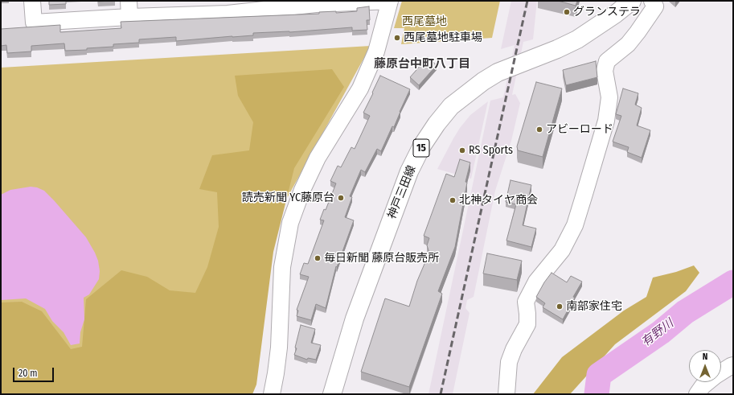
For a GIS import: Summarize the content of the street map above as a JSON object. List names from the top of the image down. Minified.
{"streets":{"main road":["15","神戸三田線"]},"districts":["藤原台中町八丁目"],"water":["有野川"],"parks":["西尾墓地"],"places":["グランステラ","西尾墓地駐車場","アビーロード","RS Sports","読売新聞 YC藤原台","北神タイヤ商会","毎日新聞 藤原台販売所","南部家住宅"],"scale_bar":"20 m","north":"top"}
